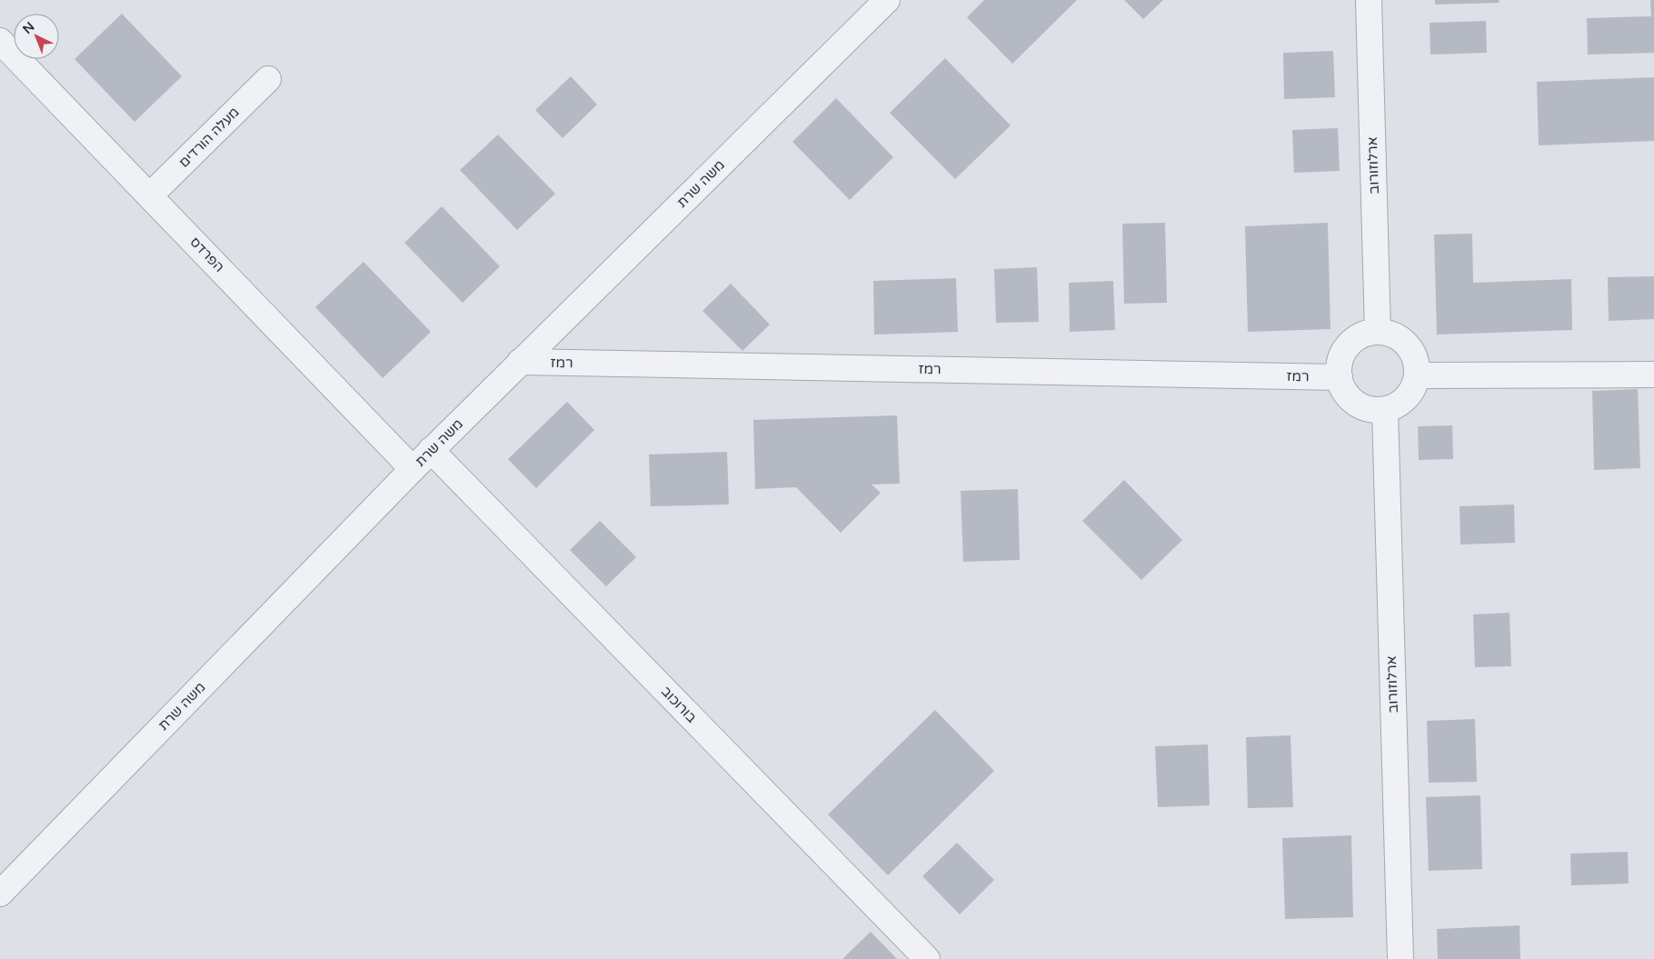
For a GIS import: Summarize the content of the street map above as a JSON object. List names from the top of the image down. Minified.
{"streets":{"street":["מעלה הורדים","ארלוזורוב","משה שרת","הפרדס","רמז","בורוכוב"]},"crossings":[["מעלה הורדים","הפרדס"],["ארלוזורוב","רמז"],["משה שרת","הפרדס"],["משה שרת","רמז"],["משה שרת","בורוכוב"]],"north":"top left"}
